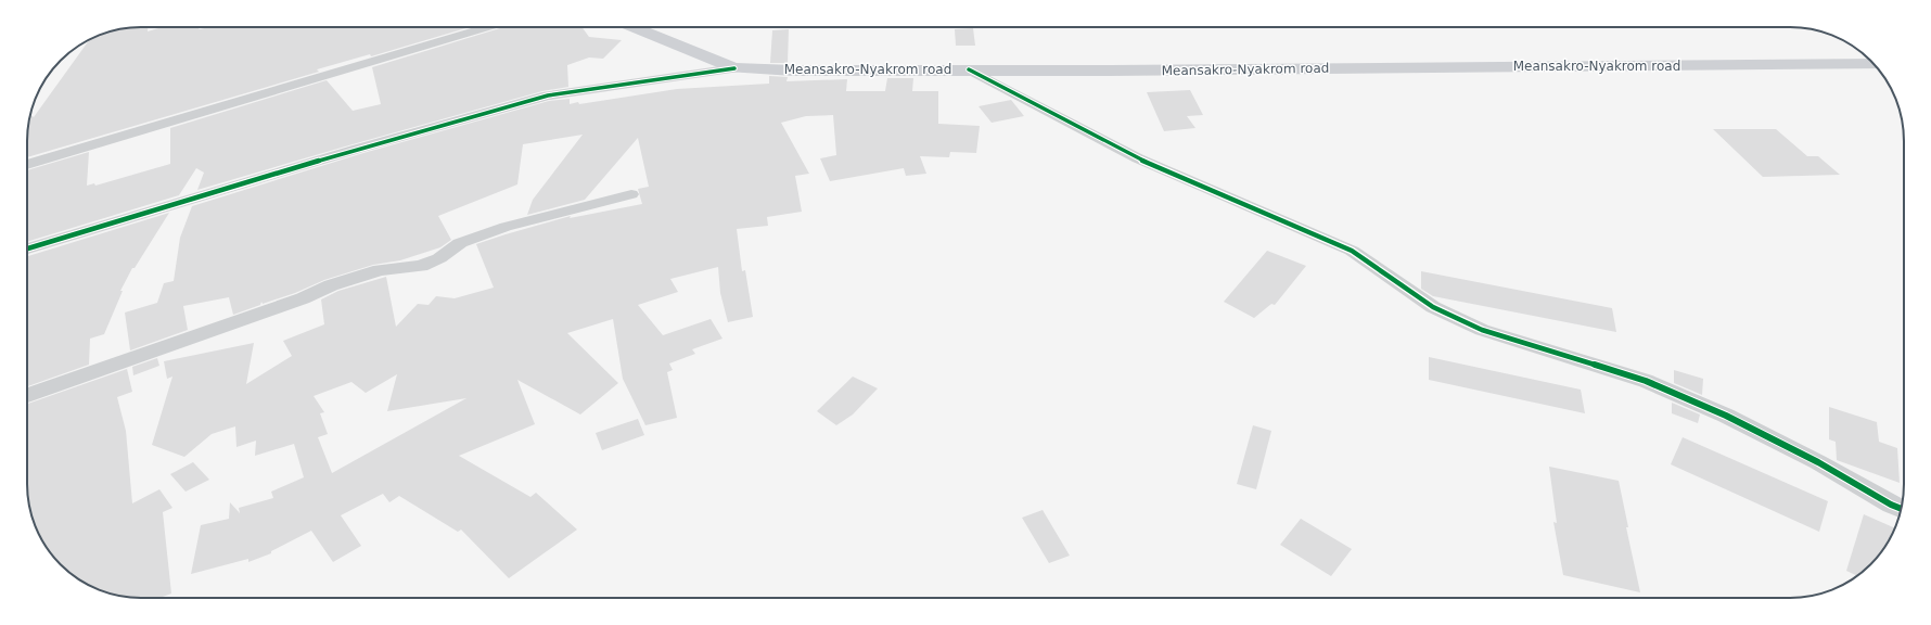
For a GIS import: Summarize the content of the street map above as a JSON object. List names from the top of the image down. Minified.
{"streets":{"main road":["Meansakro-Nyakrom road"]}}
